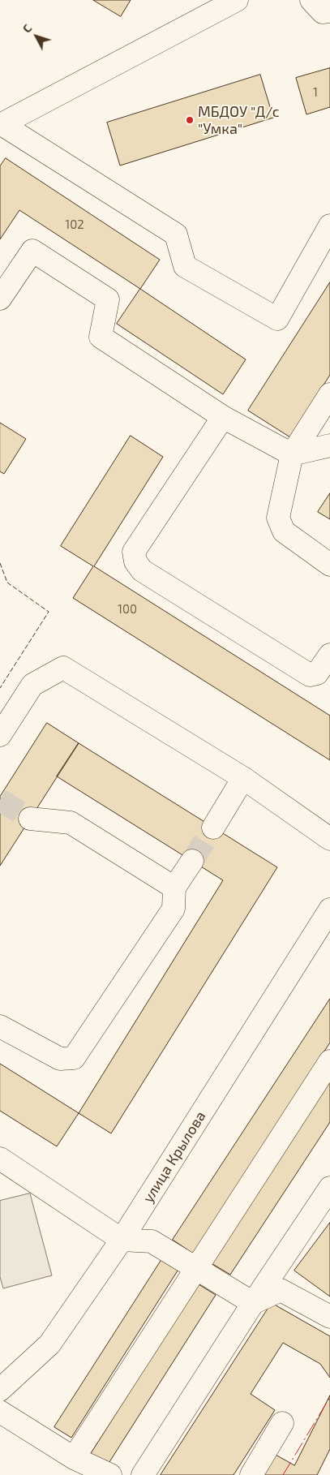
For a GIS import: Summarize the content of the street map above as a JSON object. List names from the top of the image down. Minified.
{"streets":{"street":["улица Крылова"]},"places":["МБДОУ \"Д/с \"Умка\""],"house_numbers":["1","102","100"],"north":"top left"}
